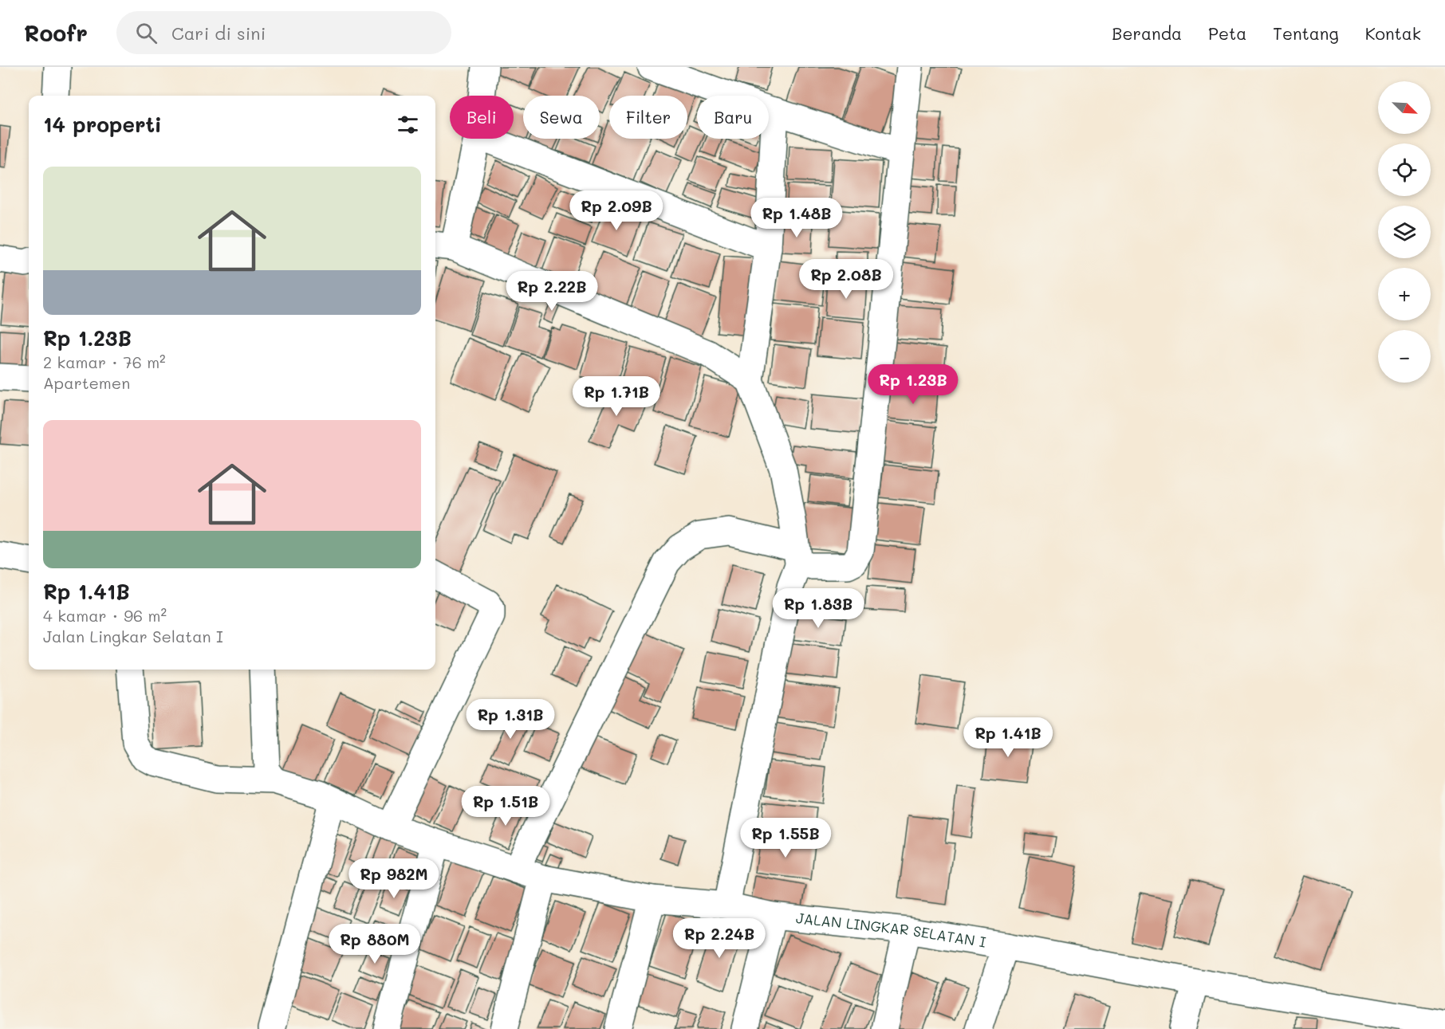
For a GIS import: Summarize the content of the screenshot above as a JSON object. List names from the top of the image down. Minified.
{"streets":{"street":["JALAN LINGKAR SELATAN I"]},"north":"bottom right","page":{"header":"Roofr","search":"Cari di sini","nav":["Beranda","Peta","Tentang","Kontak"],"map_buttons":["+","−"],"chip":["Beli","Sewa","Filter","Baru"],"heading":"14 properti","list":[{"name":"Rp 1.23B","note":"2 kamar · 76 m² · Apartemen"},{"name":"Rp 1.41B","note":"4 kamar · 96 m² · Jalan Lingkar Selatan I"}],"price":["Rp 2.09B","Rp 1.48B","Rp 2.08B","Rp 2.22B","Rp 1.23B","Rp 1.71B","Rp 1.83B","Rp 1.31B","Rp 1.41B","Rp 1.51B","Rp 1.55B","Rp 982M","Rp 2.24B","Rp 880M"]}}
